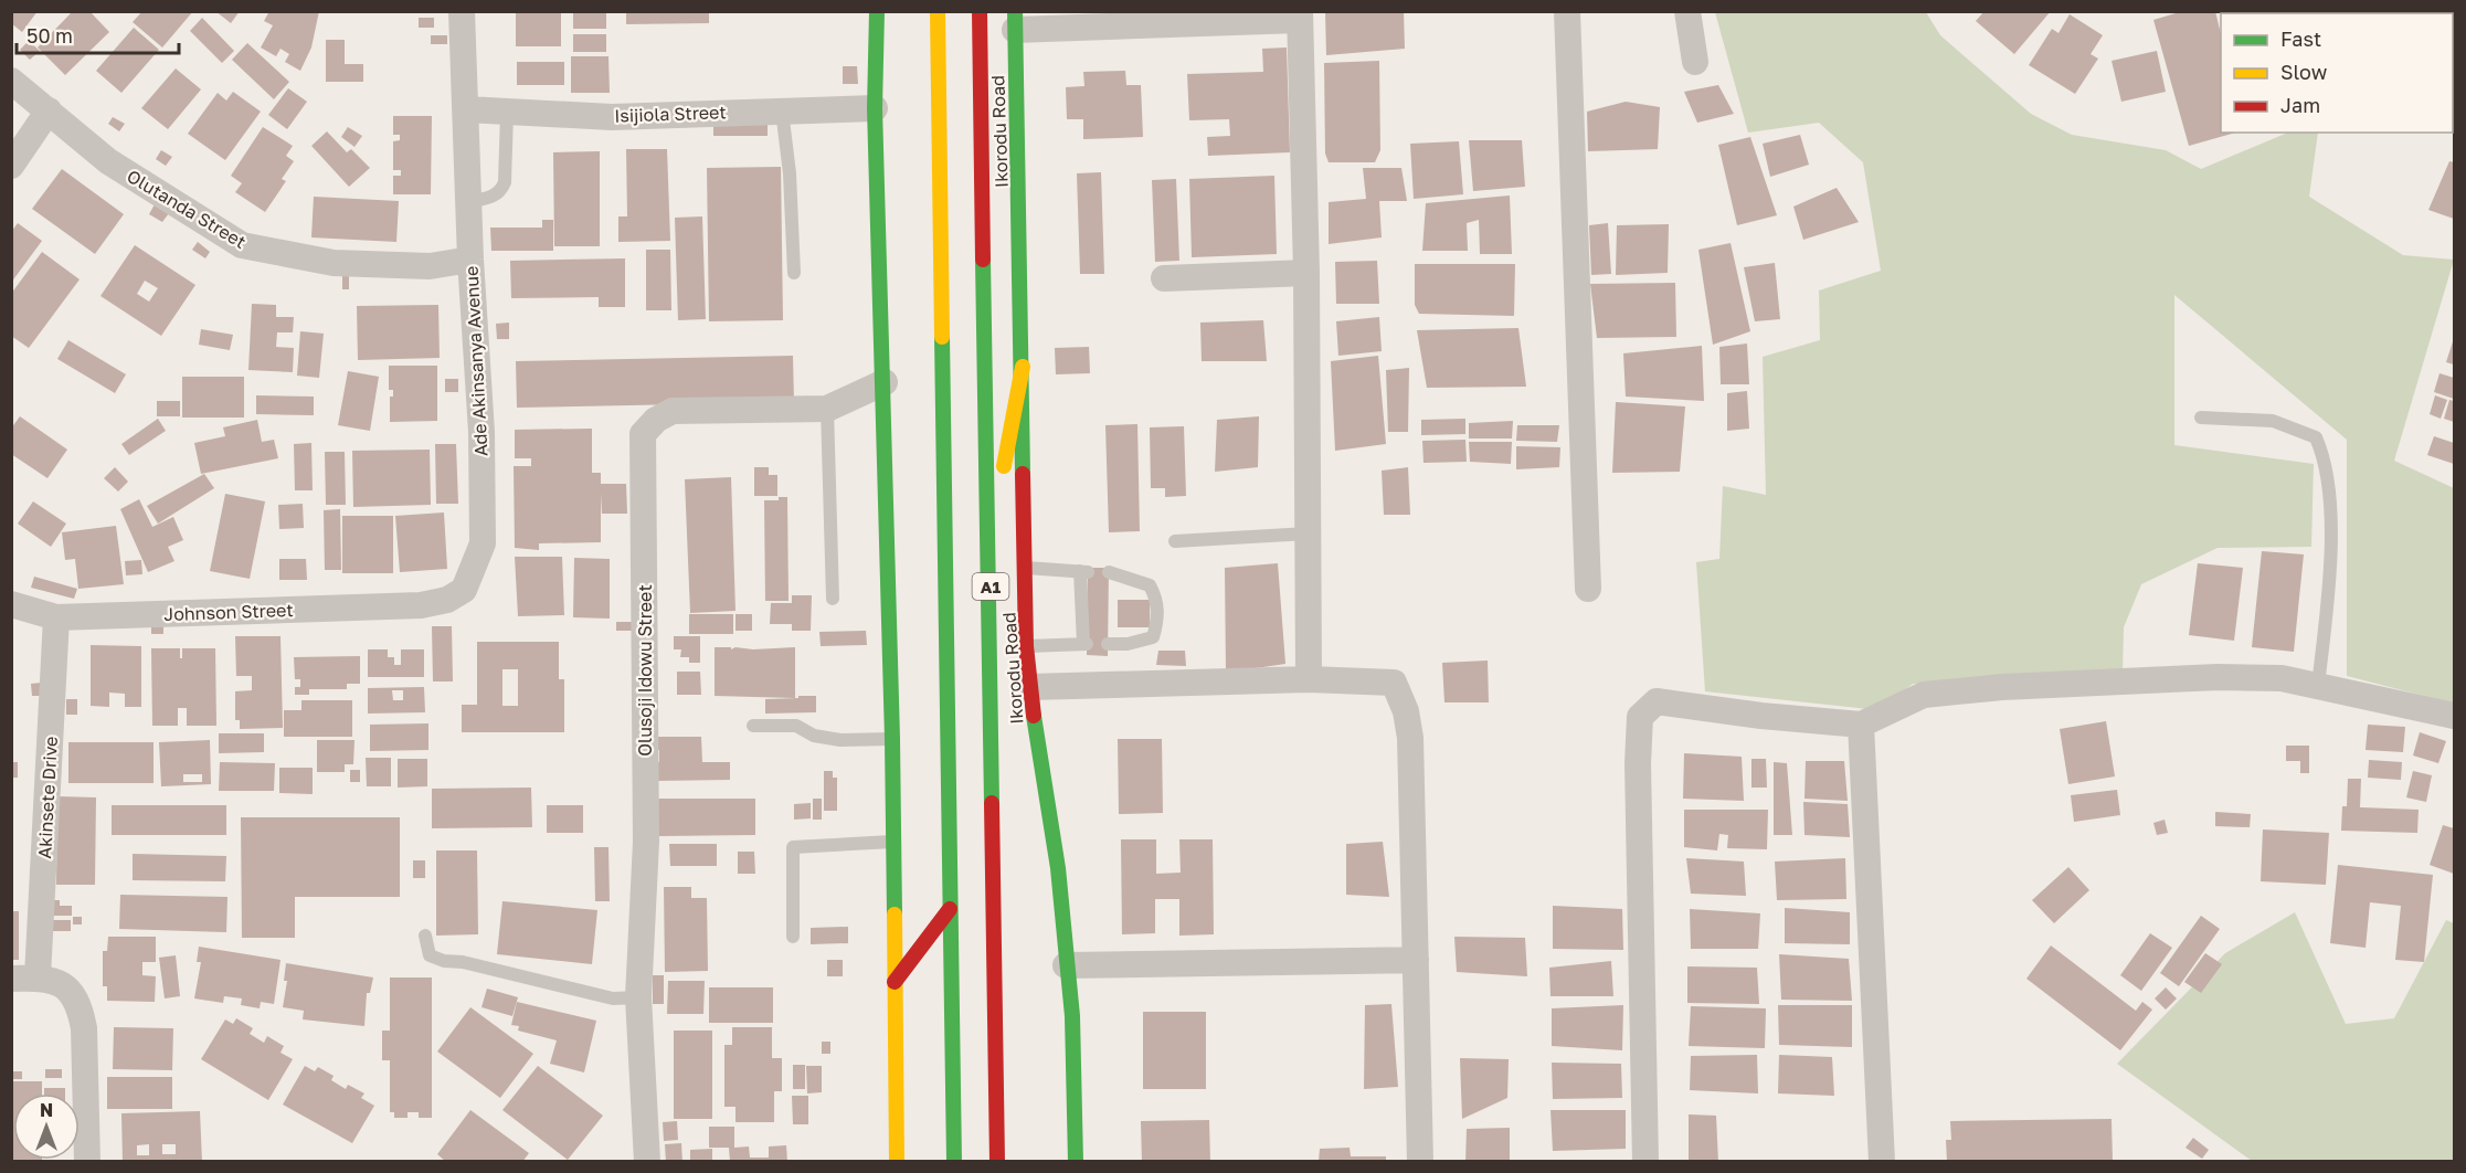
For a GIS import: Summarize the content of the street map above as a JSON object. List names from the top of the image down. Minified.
{"streets":{"main road":["Ikorodu Road","A1"],"street":["Isijiola Street","Olutanda Street","Ade Akinsanya Avenue","Johnson Street","Olusoji Idowu Street","Akinsete Drive"]},"crossings":[["Isijiola Street","Ade Akinsanya Avenue"],["Olutanda Street","Ade Akinsanya Avenue"],["Ade Akinsanya Avenue","Johnson Street"],["Johnson Street","Akinsete Drive"]],"legend":["Fast","Slow","Jam"],"scale_bar":"50 m","north":"top"}
